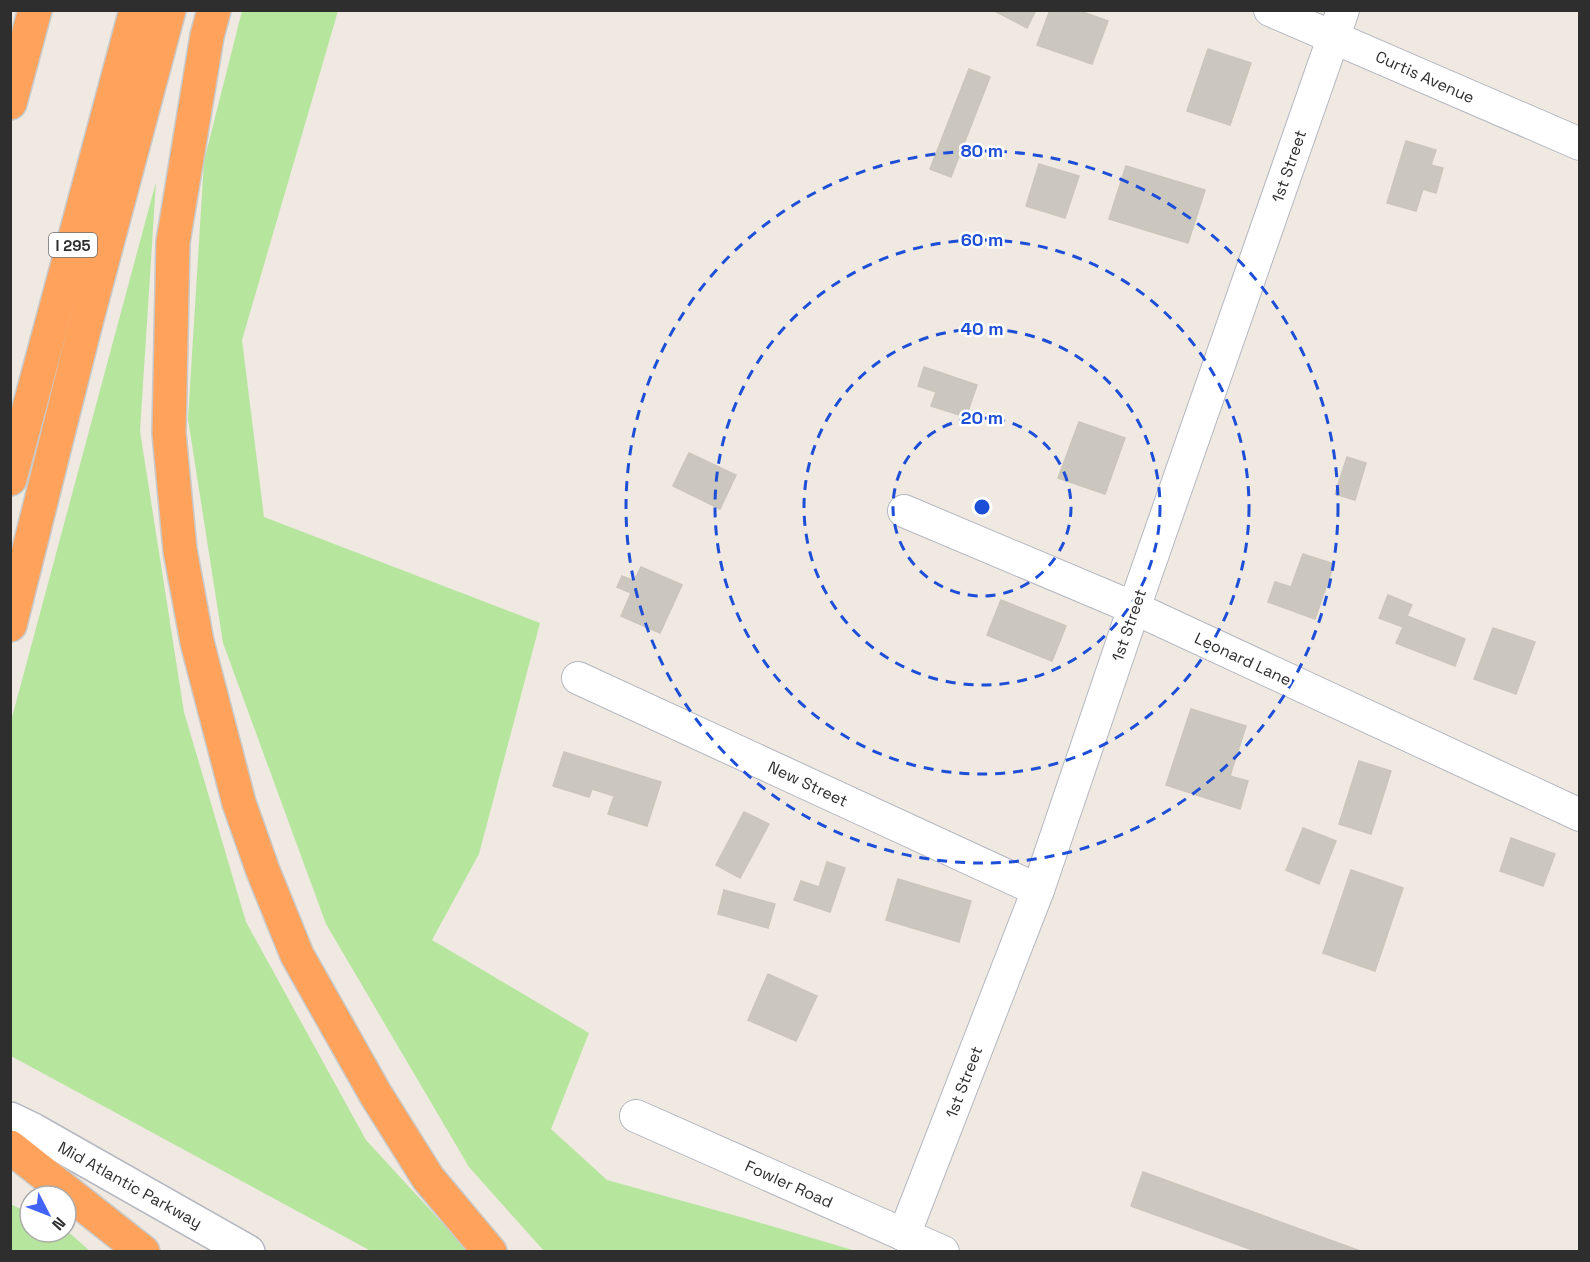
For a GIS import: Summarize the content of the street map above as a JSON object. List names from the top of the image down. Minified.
{"streets":{"highway":["I 295"],"main road":["Mid Atlantic Parkway"],"street":["Curtis Avenue","1st Street","Leonard Lane","New Street","Fowler Road"]},"crossings":[["Curtis Avenue","1st Street"],["1st Street","Leonard Lane"],["1st Street","New Street"],["1st Street","Fowler Road"]],"north":"bottom right","rings":["80 m","60 m","40 m","20 m"]}
